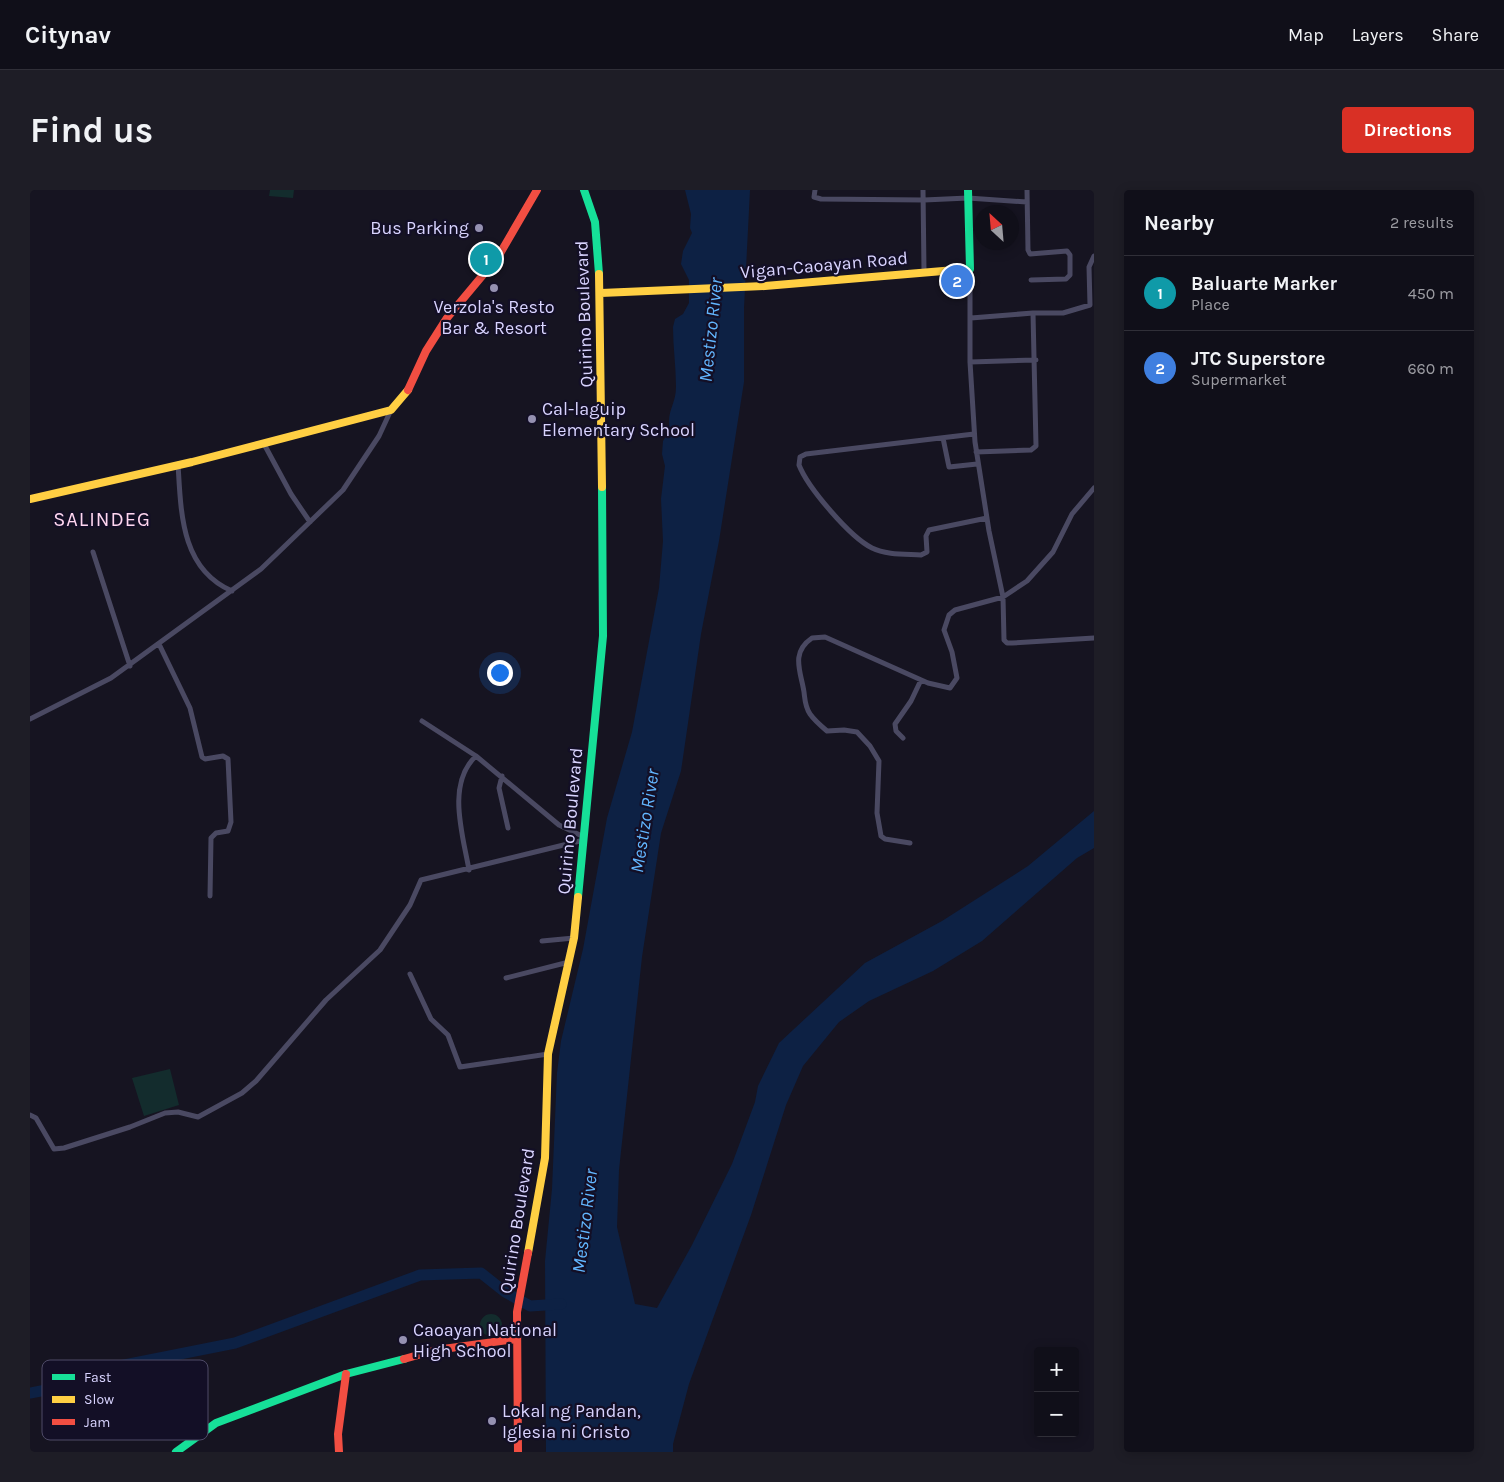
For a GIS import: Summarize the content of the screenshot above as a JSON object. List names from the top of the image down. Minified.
{"streets":{"street":["Vigan-Caoayan Road","Quirino Boulevard"]},"crossings":[["Vigan-Caoayan Road","Quirino Boulevard"]],"districts":["SALINDEG"],"water":["Mestizo River"],"places":["Bus Parking","Verzola's Resto Bar & Resort","Cal-laguip Elementary School","Caoayan National High School","Lokal ng Pandan, Iglesia ni Cristo"],"legend":["Fast","Slow","Jam"],"north":"top left","page":{"header":"Citynav","nav":["Map","Layers","Share"],"buttons":"Directions","title":"Find us","heading":["Nearby","2 results"],"pins":["1","2"],"list":[{"mark":"1","name":"Baluarte Marker","note":"Place","value":"450 m"},{"mark":"2","name":"JTC Superstore","note":"Supermarket","value":"660 m"}],"map_buttons":["+","−"]}}
